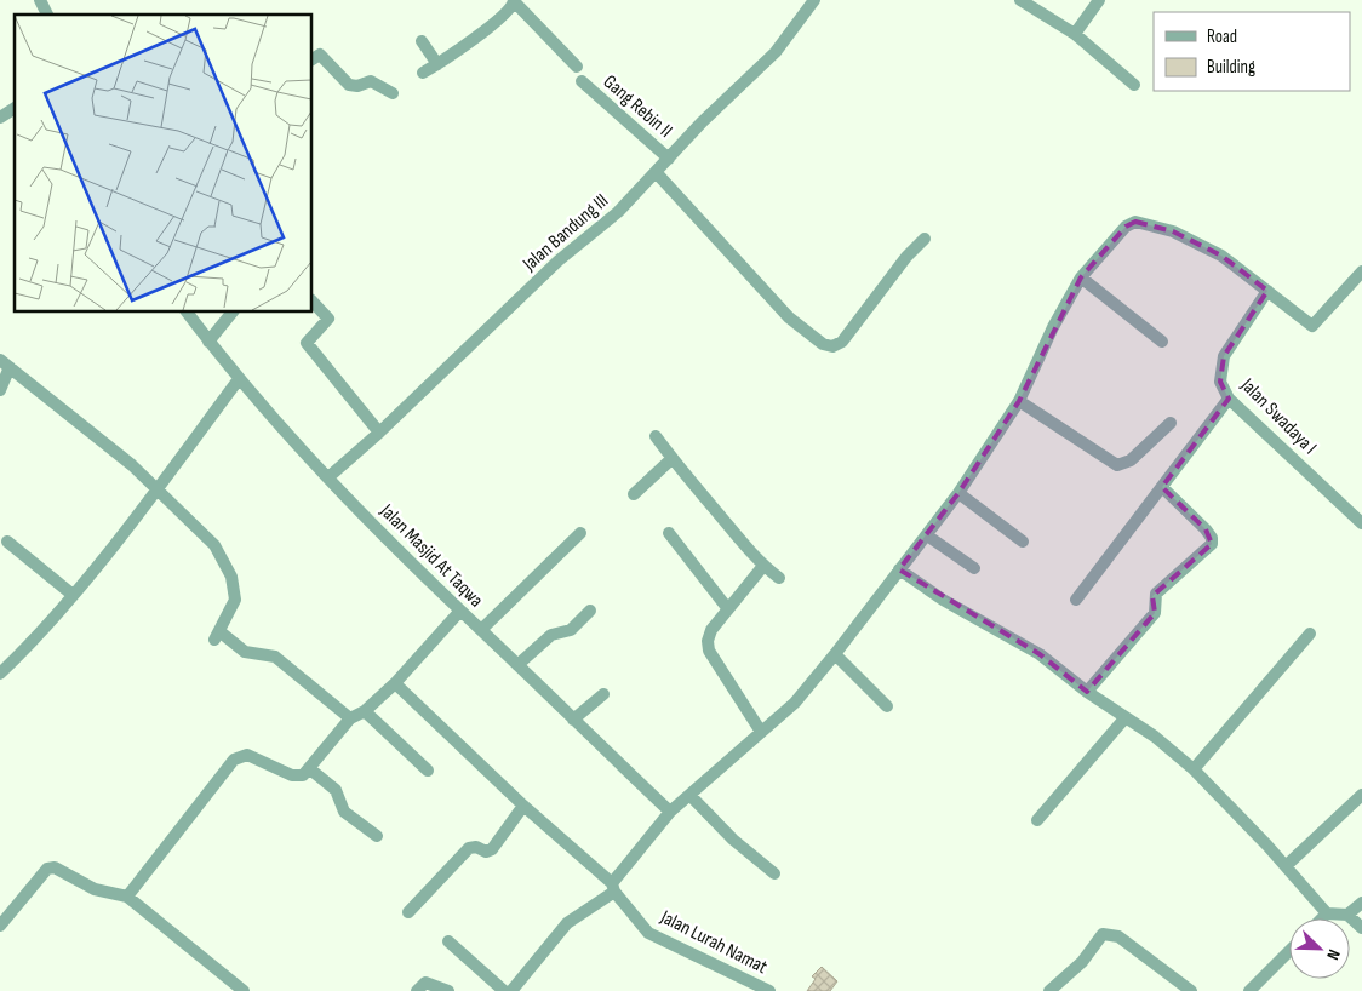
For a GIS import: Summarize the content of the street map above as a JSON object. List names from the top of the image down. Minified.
{"streets":{"street":["Gang Rebin II","Jalan Bandung III","Jalan Swadaya I","Jalan Masjid At Taqwa","Jalan Lurah Namat"]},"crossings":[["Gang Rebin II","Jalan Bandung III"],["Jalan Bandung III","Jalan Masjid At Taqwa"]],"legend":["Road","Building"],"north":"bottom right"}
